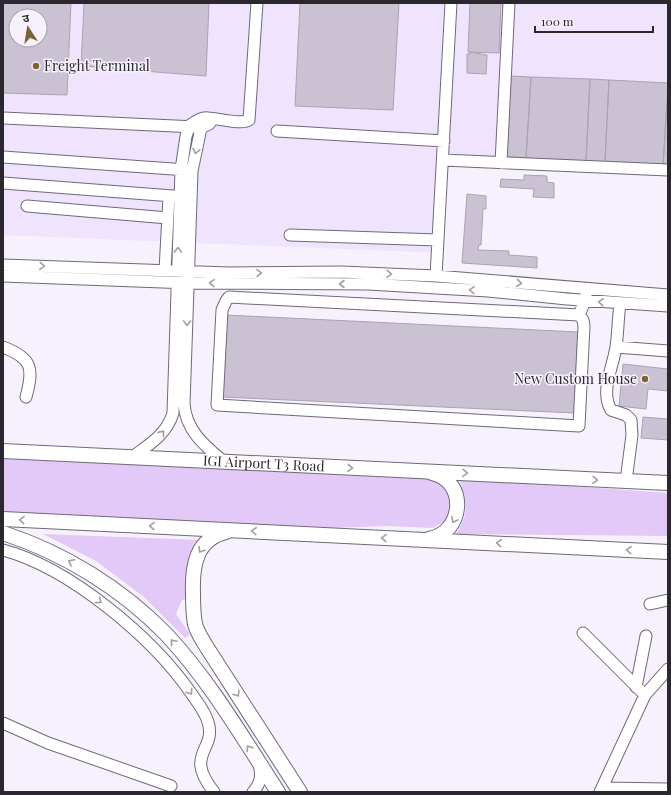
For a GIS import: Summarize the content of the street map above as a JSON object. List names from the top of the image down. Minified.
{"streets":{"main road":["IGI Airport T3 Road"]},"places":["Freight Terminal","New Custom House"],"scale_bar":"100 m","north":"top"}
